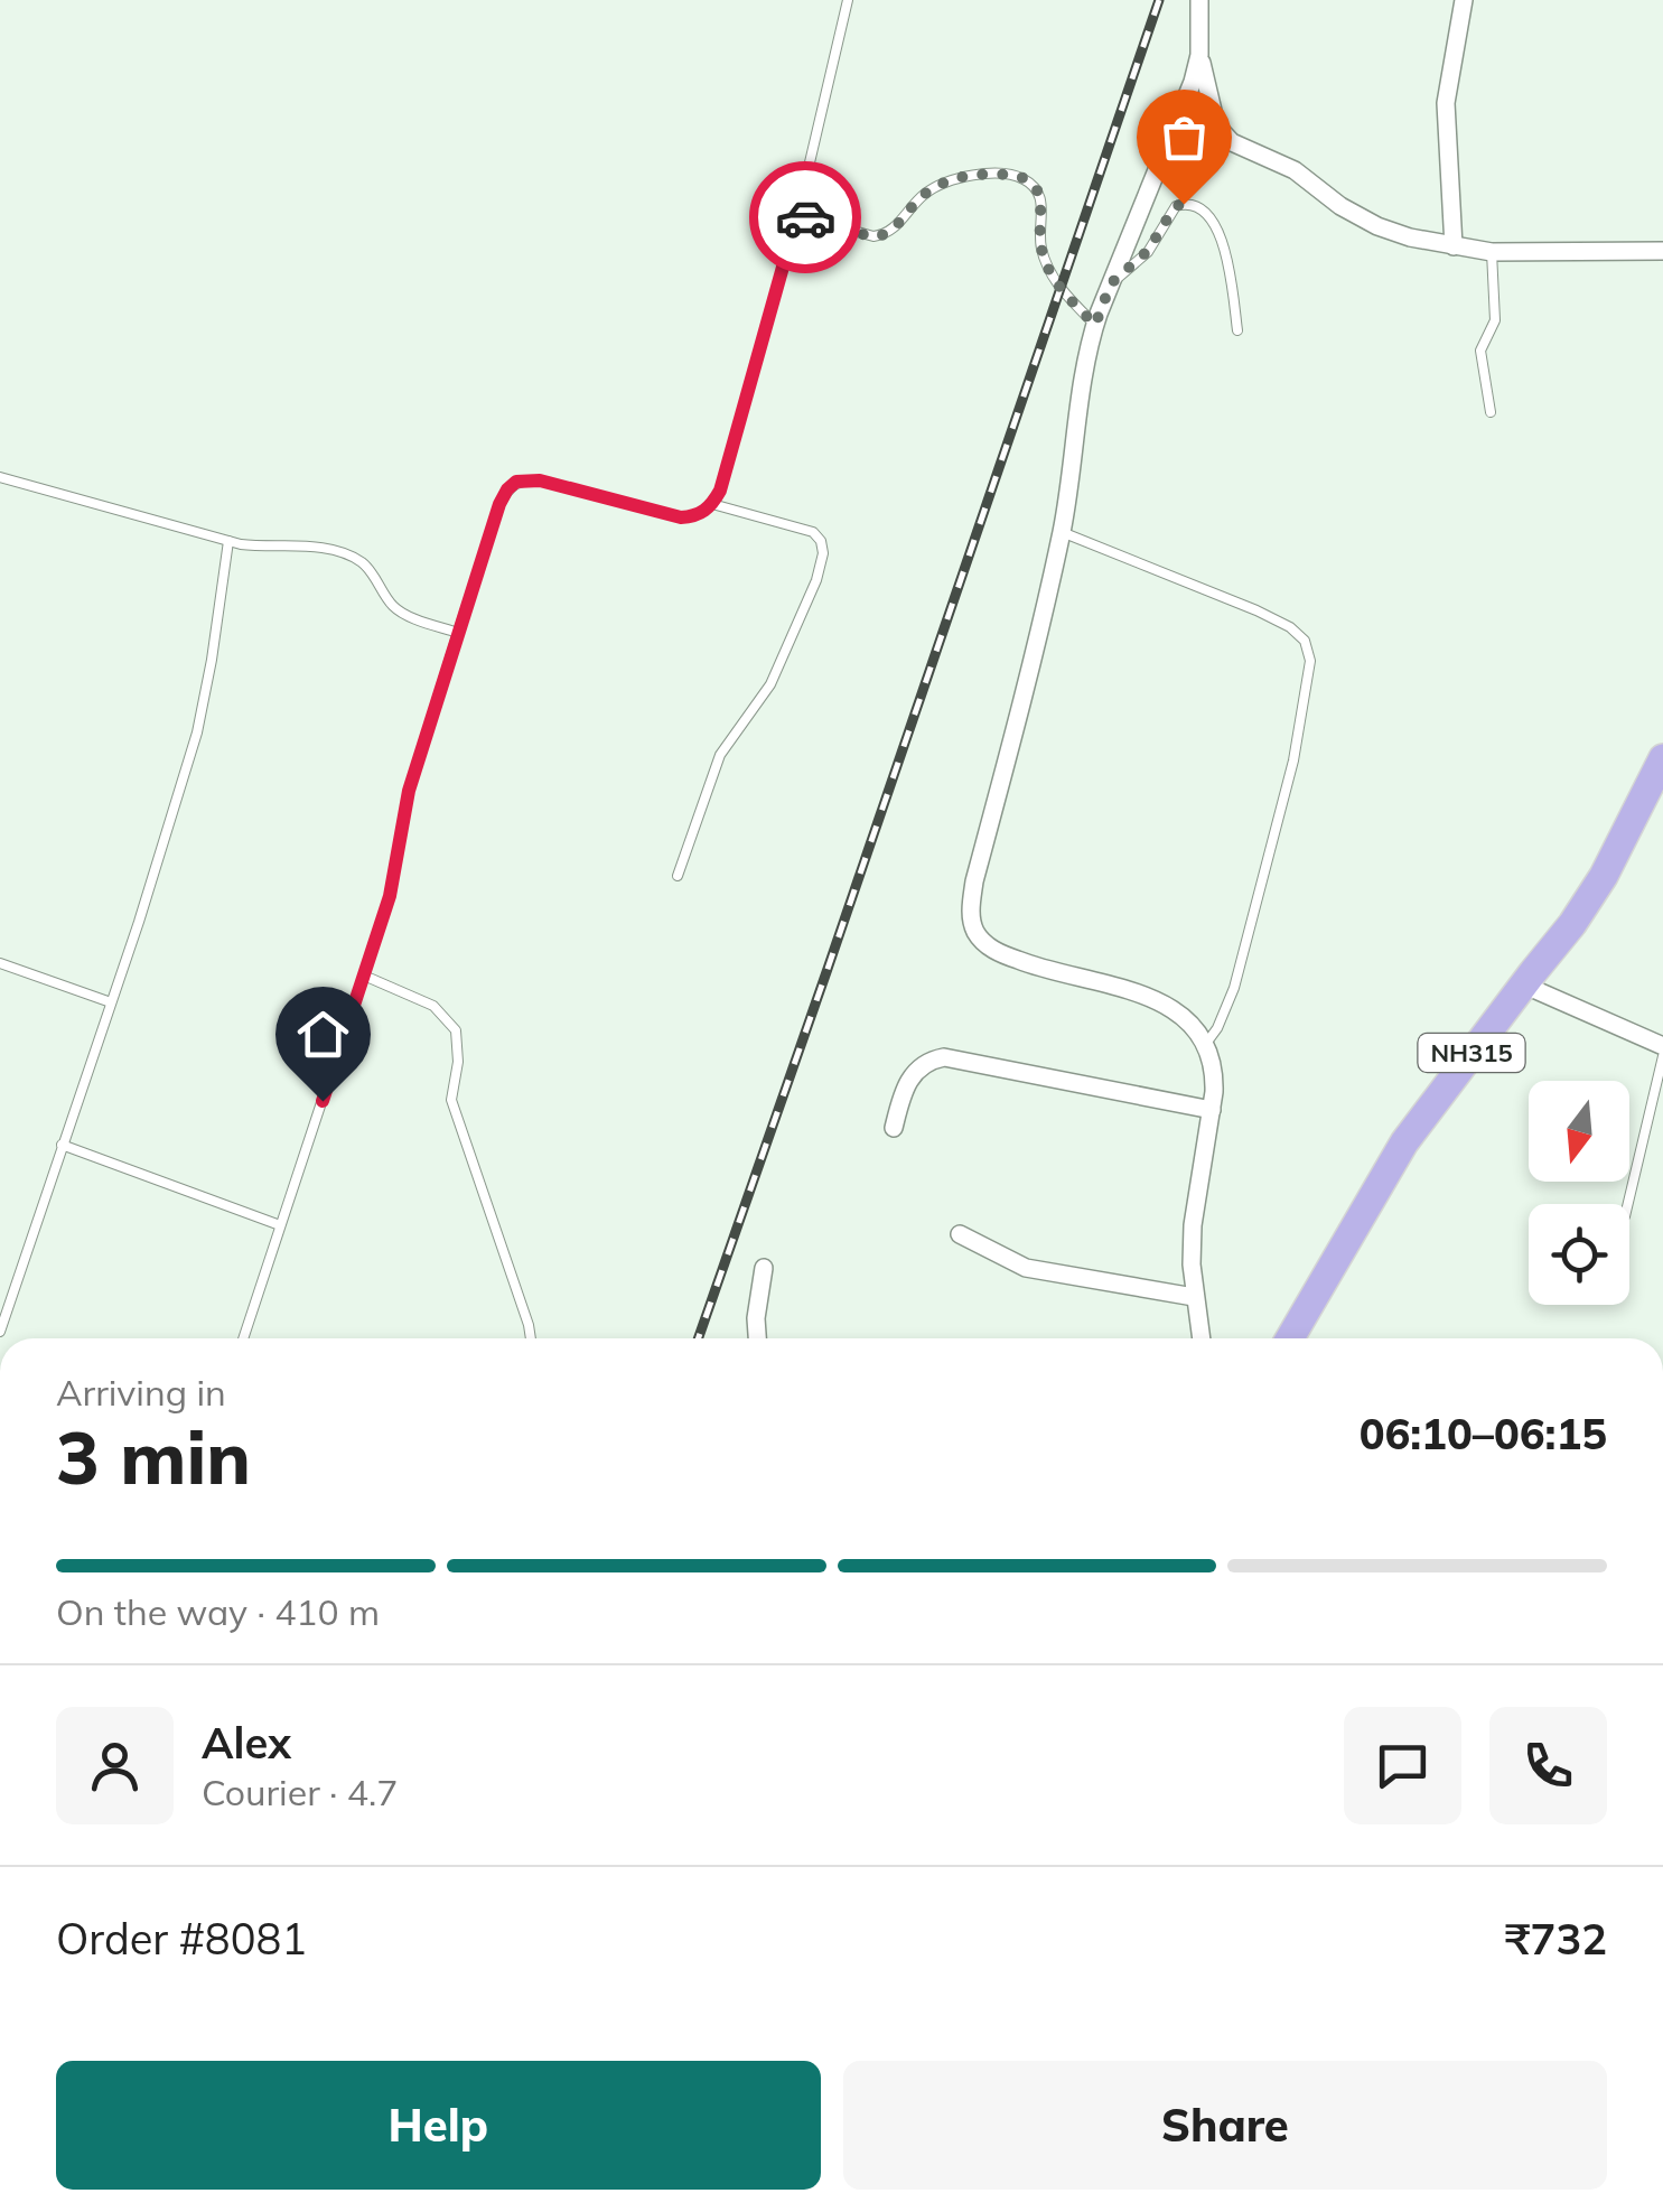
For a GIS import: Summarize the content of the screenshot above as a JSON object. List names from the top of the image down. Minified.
{"streets":{"highway":["NH315"]},"north":"bottom","page":{"heading":["3 min","Arriving in","06:10–06:15"],"panel":["Alex","Courier · 4.7","Order #8081","₹732"],"bar":"On the way · 410 m","buttons":["Help","Share"]}}
